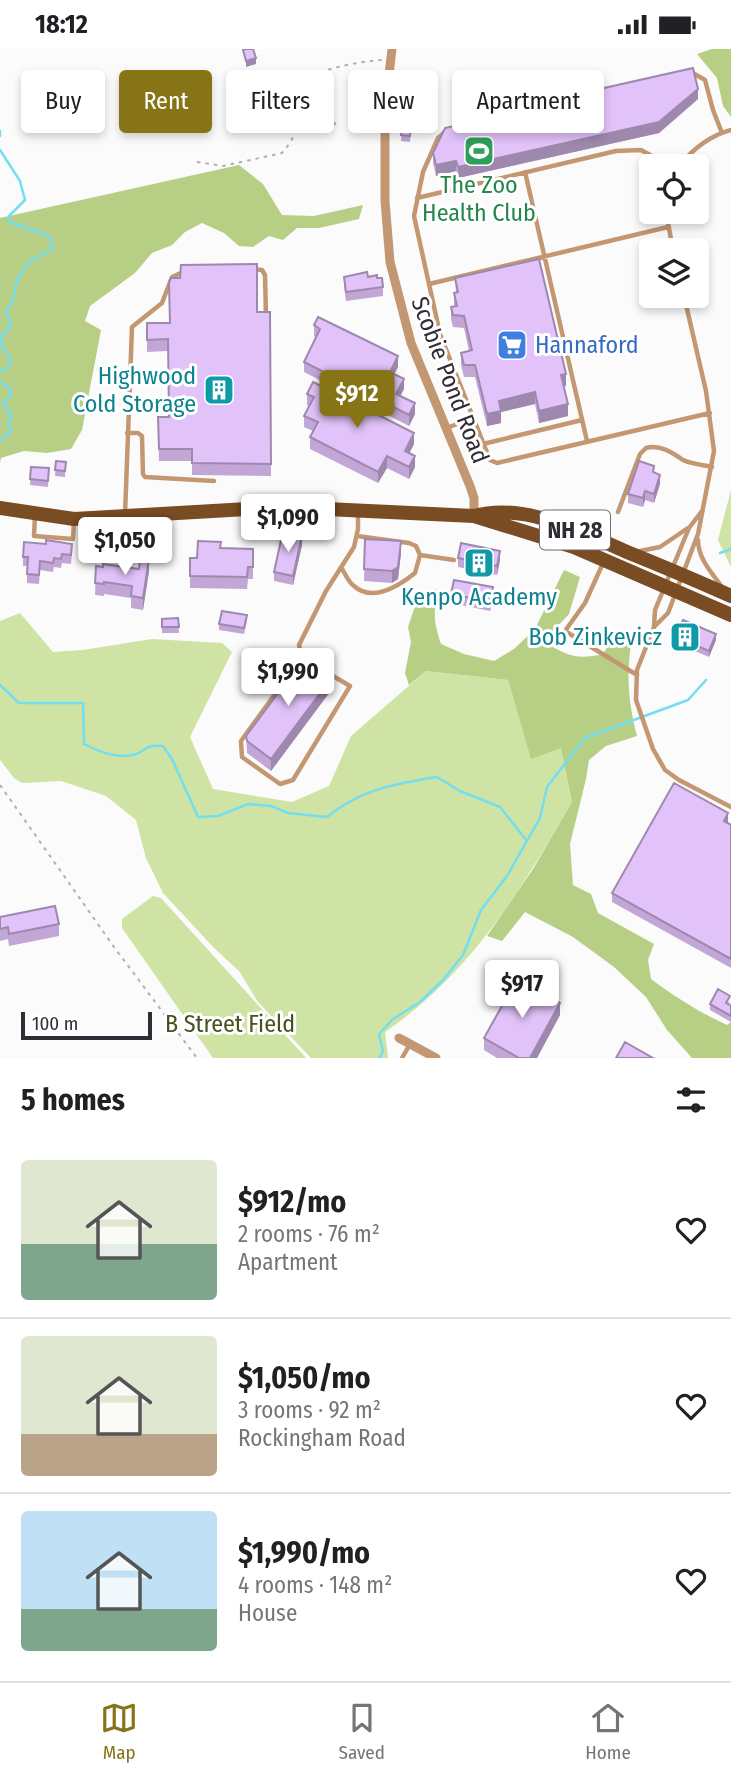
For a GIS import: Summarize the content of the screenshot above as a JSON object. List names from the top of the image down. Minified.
{"streets":{"main road":["NH 28"],"street":["Scobie Pond Road"]},"crossings":[["Scobie Pond Road","NH 28"]],"parks":["B Street Field"],"places":{"sports":["The Zoo Health Club"],"supermarket":["Hannaford"],"building":["Highwood Cold Storage","Kenpo Academy","Bob Zinkevicz"]},"scale_bar":"100 m","page":{"status":"18:12","chip":["Buy","Rent","Filters","New","Apartment"],"price":["$912","$1,090","$1,050","$1,990","$917"],"scale":"100 m","heading":"5 homes","list":[{"name":"$912/mo","note":"2 rooms · 76 m² · Apartment"},{"name":"$1,050/mo","note":"3 rooms · 92 m² · Rockingham Road"},{"name":"$1,990/mo","note":"4 rooms · 148 m² · House"}],"tabs":["Map","Saved","Home"]}}
